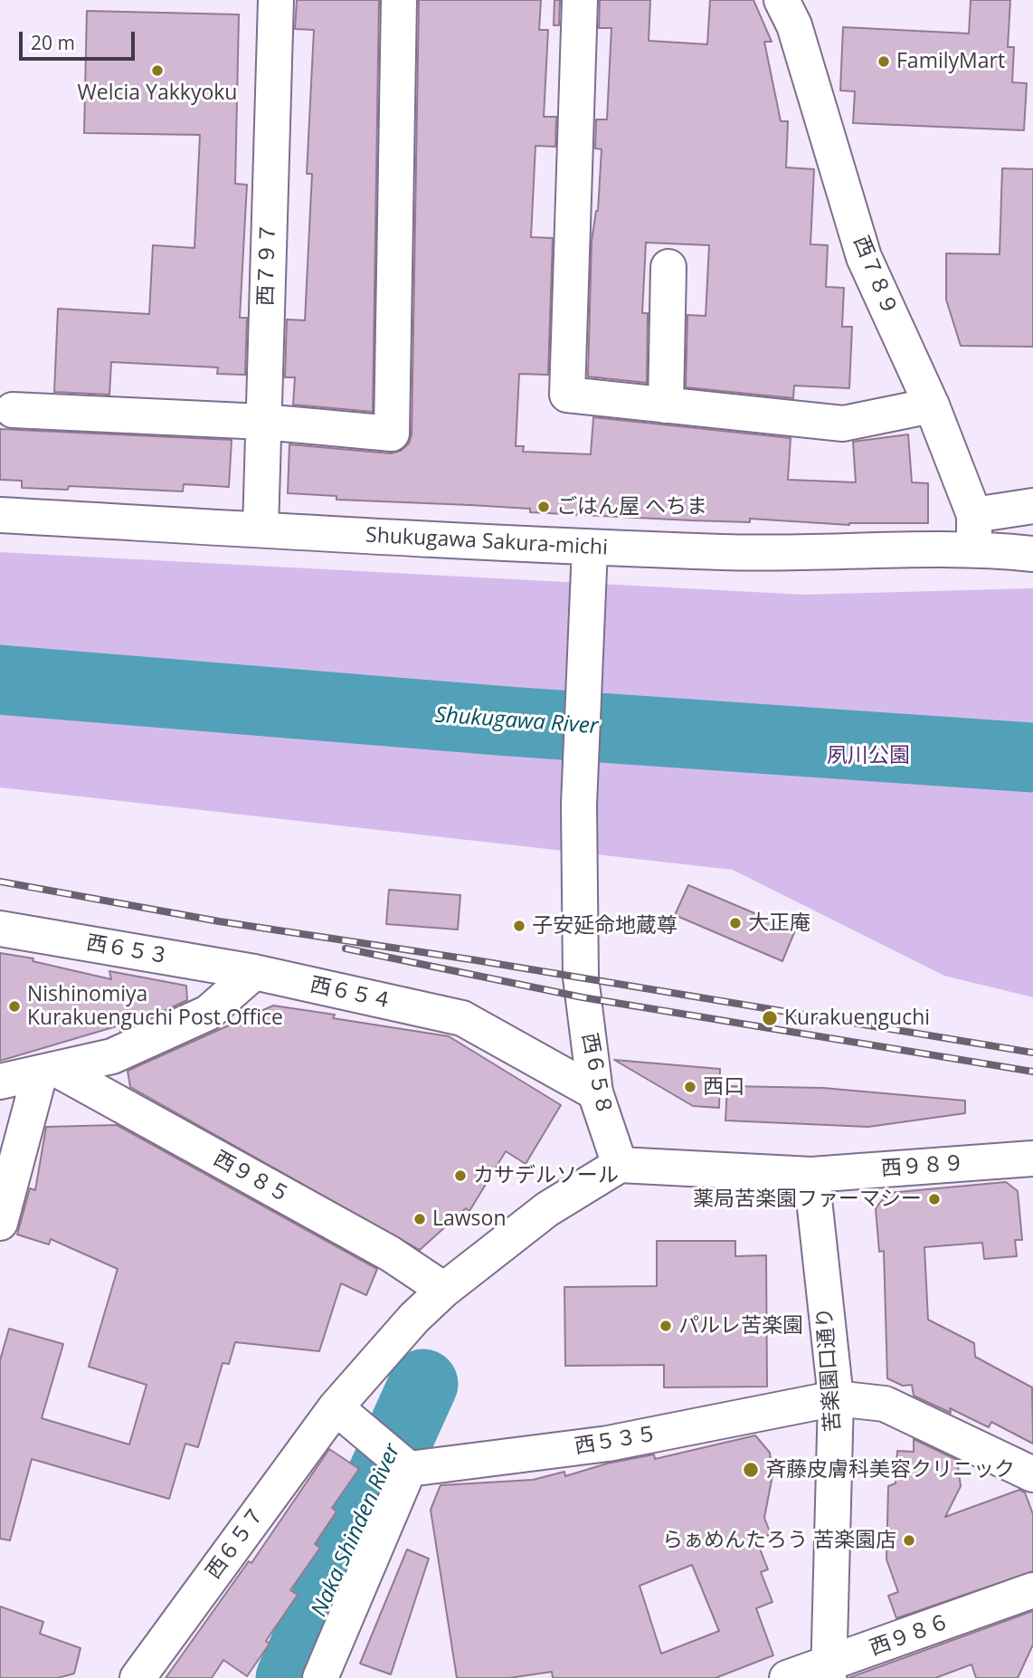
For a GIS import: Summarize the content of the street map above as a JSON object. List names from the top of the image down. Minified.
{"streets":{"street":["西７９７","西７８９","Shukugawa Sakura-michi","西６５３","西６５４","西６５８","西９８９","西９８５","苦楽園口通り","西５３５","西６５７","西９８６"]},"crossings":[["西７９７","Shukugawa Sakura-michi"],["西７８９","Shukugawa Sakura-michi"],["Shukugawa Sakura-michi","西６５８"],["西６５３","西６５４"],["西６５４","西６５８"],["西６５８","西９８９"],["西９８９","苦楽園口通り"],["苦楽園口通り","西５３５"],["苦楽園口通り","西９８６"]],"water":["Shukugawa River","Naka Shinden River"],"parks":["夙川公園"],"places":["FamilyMart","Welcia Yakkyoku","ごはん屋 へちま","大正庵","子安延命地蔵尊","Nishinomiya Kurakuenguchi Post Office","Kurakuenguchi","西口","カサデルソール","薬局苦楽園ファーマシー","Lawson","パルレ苦楽園","斉藤皮膚科美容クリニック","らぁめんたろう 苦楽園店"],"scale_bar":"20 m"}
